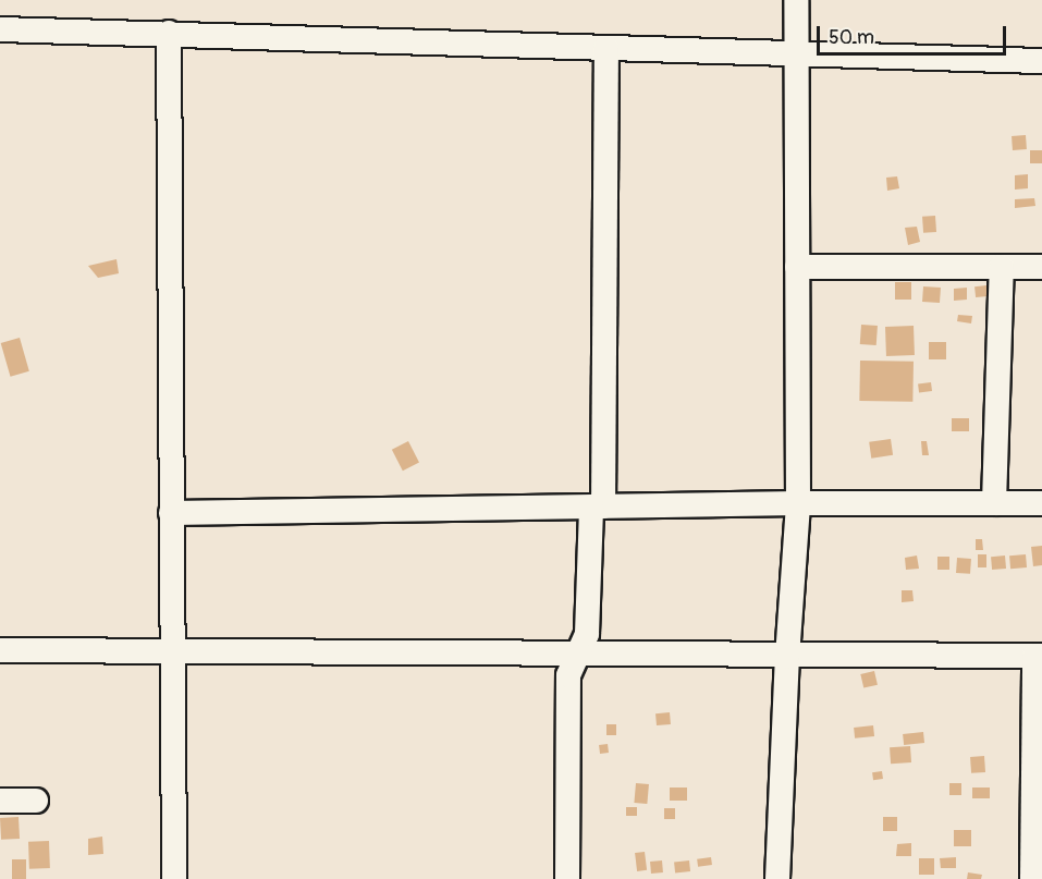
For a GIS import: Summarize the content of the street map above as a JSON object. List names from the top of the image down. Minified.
{"scale_bar":"50 m"}
